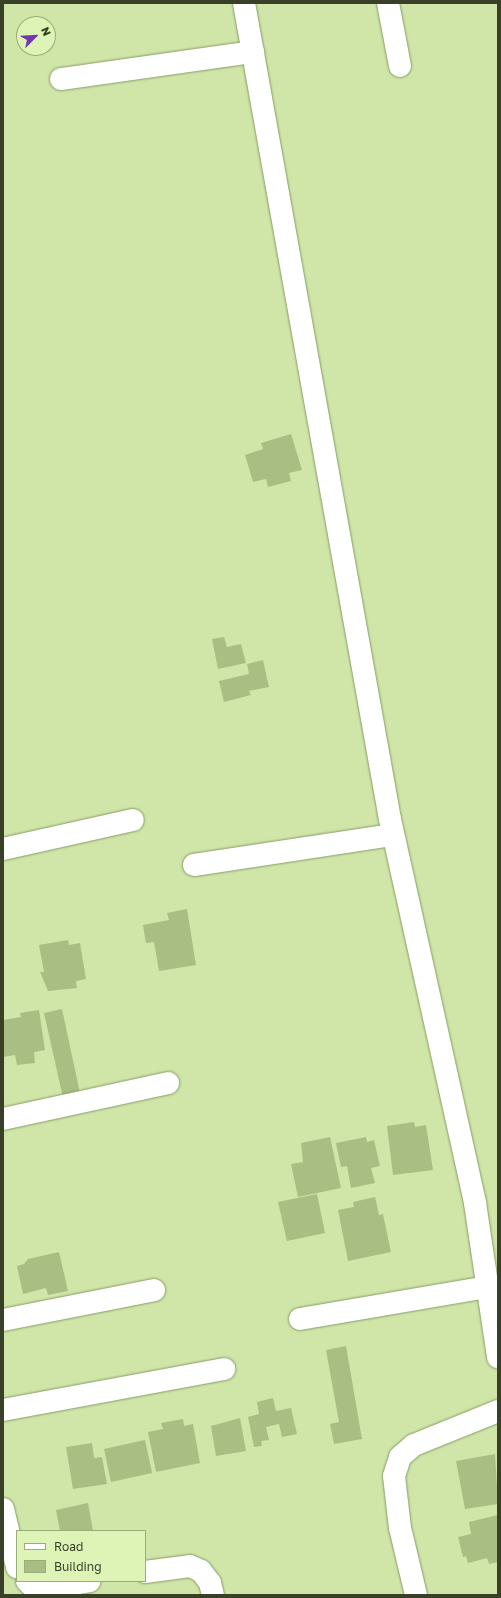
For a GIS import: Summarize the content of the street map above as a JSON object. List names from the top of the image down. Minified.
{"legend":["Road","Building"],"north":"top right"}
